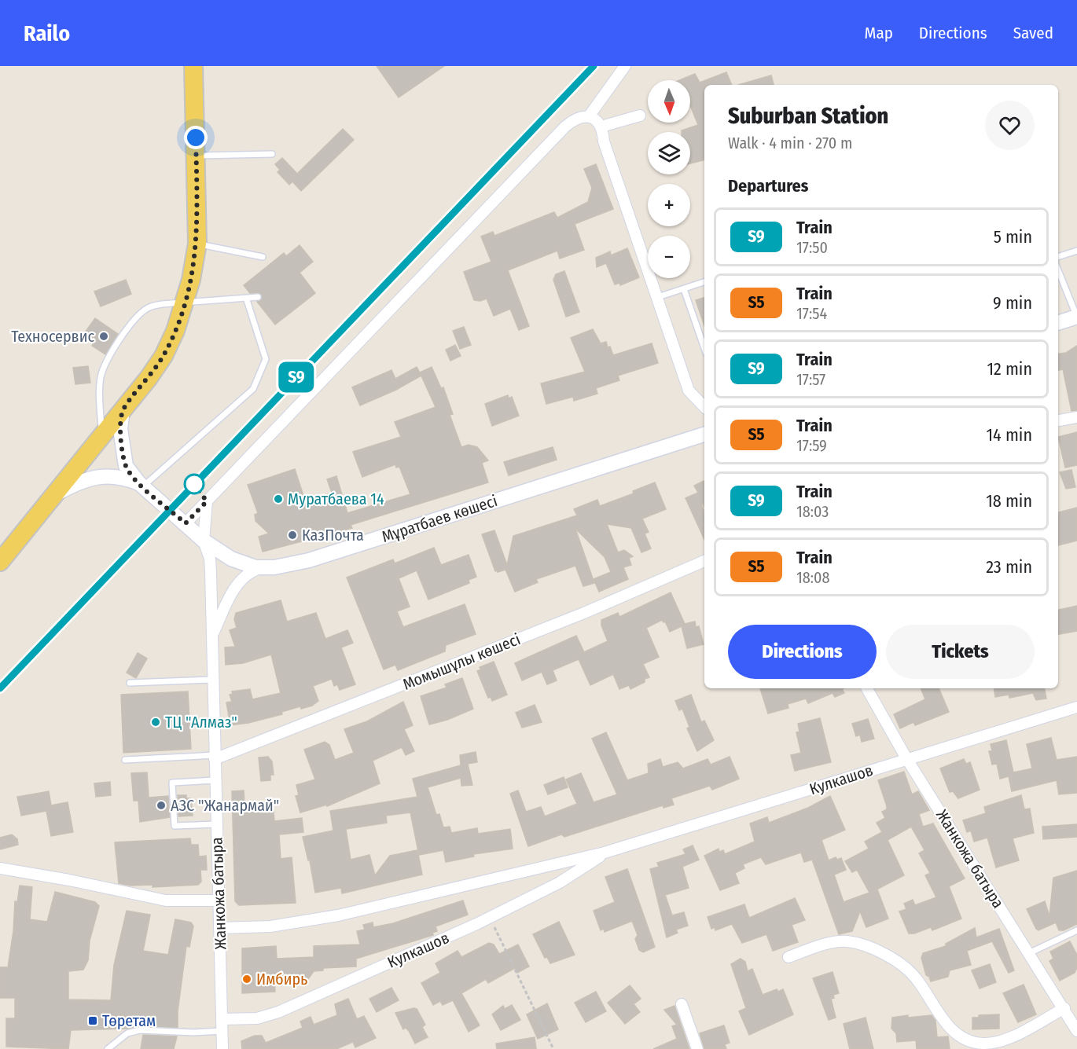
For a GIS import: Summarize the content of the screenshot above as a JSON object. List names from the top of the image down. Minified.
{"streets":{"street":["Мұратбаев көшесі","Момышұлы көшесі","Кулкашов","Жанкожа батыра"]},"crossings":[["Мұратбаев көшесі","Жанкожа батыра"],["Момышұлы көшесі","Жанкожа батыра"],["Кулкашов","Жанкожа батыра"]],"places":{"other":["Техносервис","Муратбаева 14","КазПочта","ТЦ \"Алмаз\"","АЗС \"Жанармай\"","Имбирь"],"transit":["Төретам"]},"north":"bottom","page":{"header":"Railo","nav":["Map","Directions","Saved"],"on_map":"S9","map_buttons":["+","−"],"heading":[["Suburban Station","Walk · 4 min · 270 m"],"Departures"],"list":[{"mark":"S9","name":"Train","note":"17:50","value":"5 min"},{"mark":"S5","name":"Train","note":"17:54","value":"9 min"},{"mark":"S9","name":"Train","note":"17:57","value":"12 min"},{"mark":"S5","name":"Train","note":"17:59","value":"14 min"},{"mark":"S9","name":"Train","note":"18:03","value":"18 min"},{"mark":"S5","name":"Train","note":"18:08","value":"23 min"}],"buttons":["Directions","Tickets"]}}
